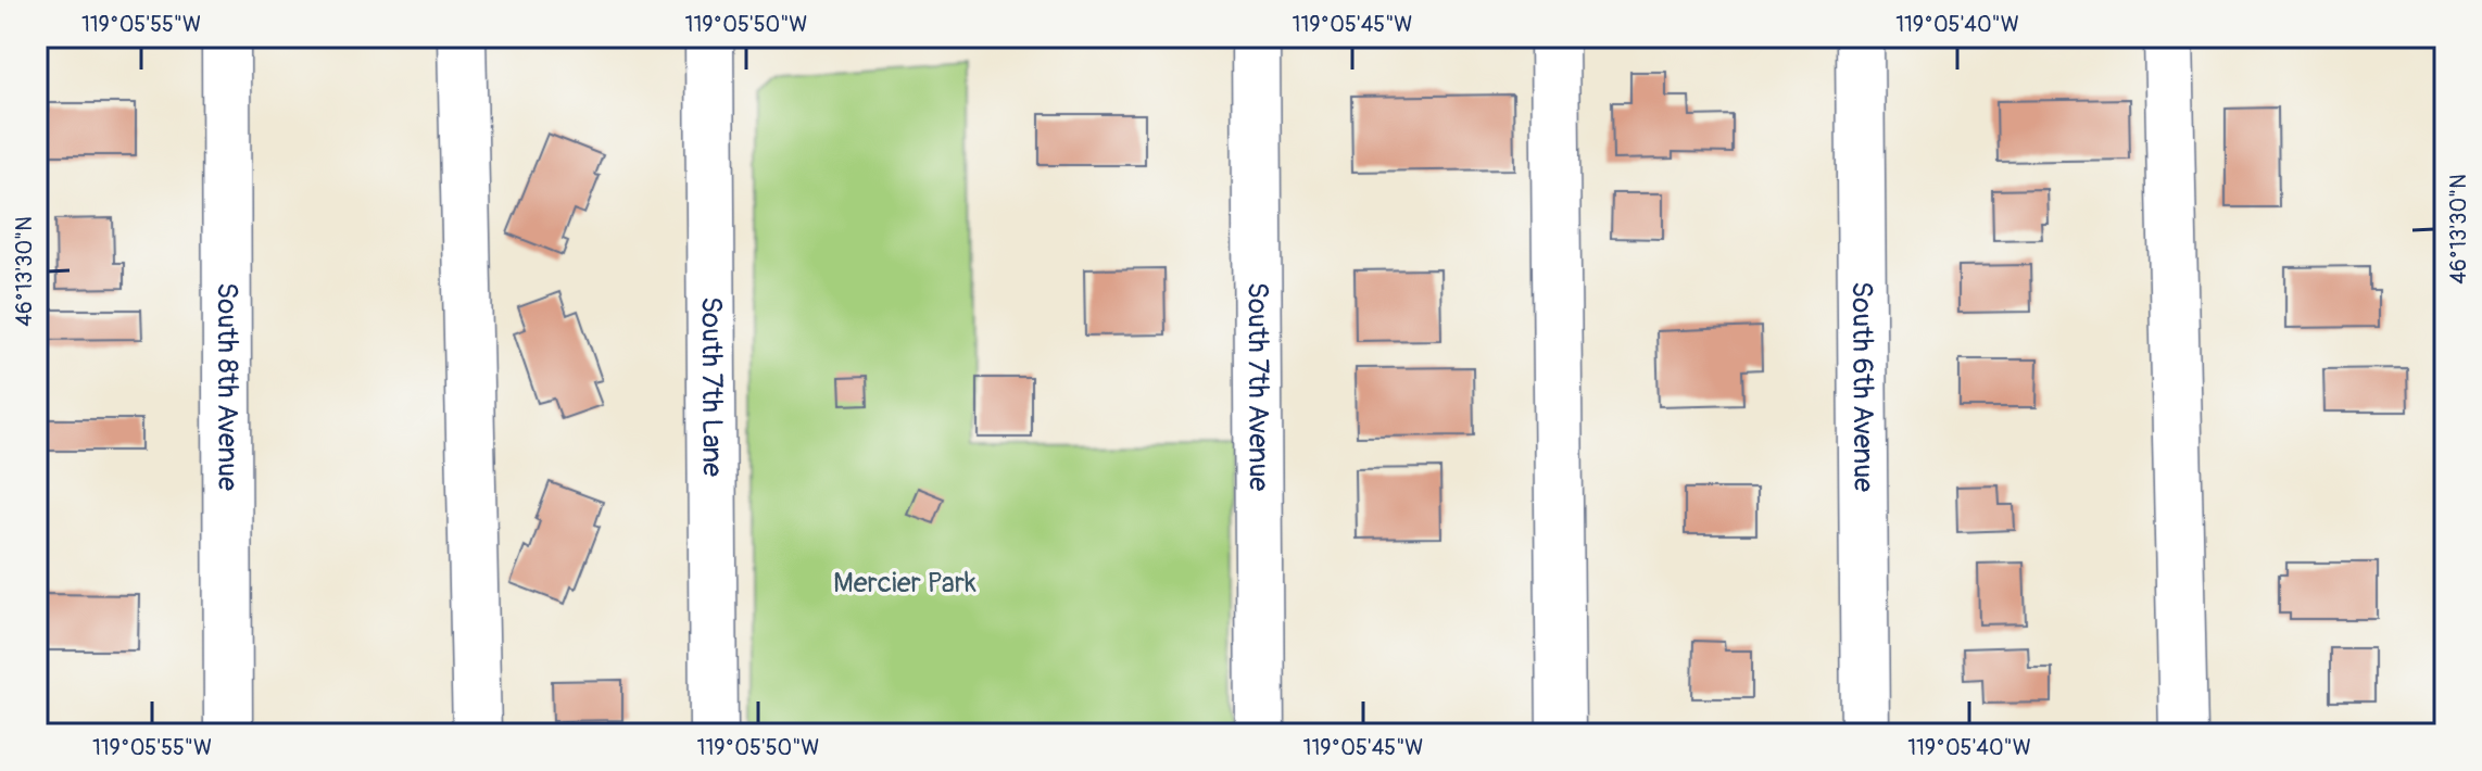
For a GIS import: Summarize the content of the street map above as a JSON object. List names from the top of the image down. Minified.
{"streets":{"street":["South 8th Avenue","South 7th Lane","South 7th Avenue","South 6th Avenue"]},"parks":["Mercier Park"],"coordinates":["119°05'55\"W","119°05'50\"W","119°05'45\"W","119°05'40\"W","46°13'30\"N"]}
